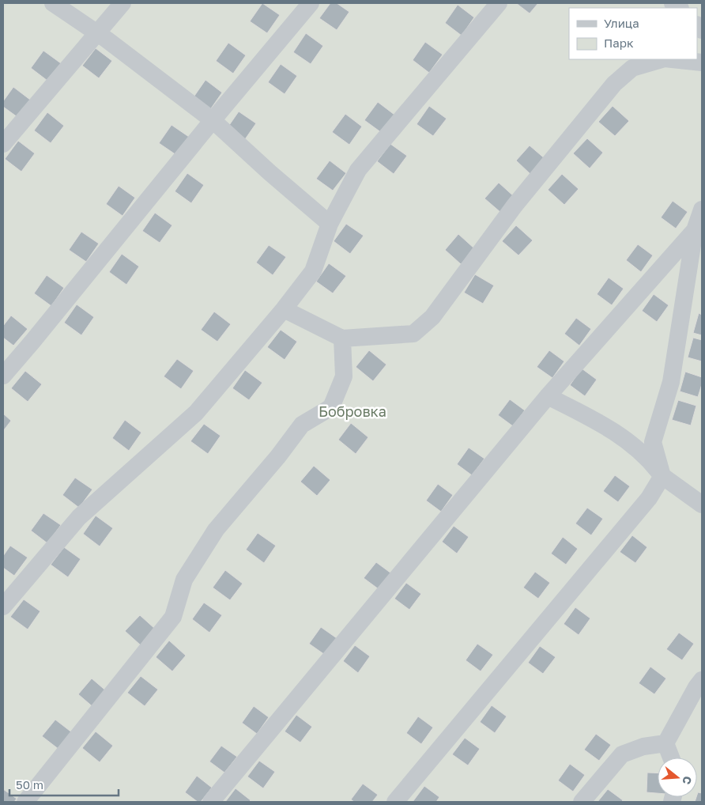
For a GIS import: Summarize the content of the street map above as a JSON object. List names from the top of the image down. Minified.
{"parks":["Бобровка"],"legend":["Улица","Парк"],"scale_bar":"50 m","north":"right"}
